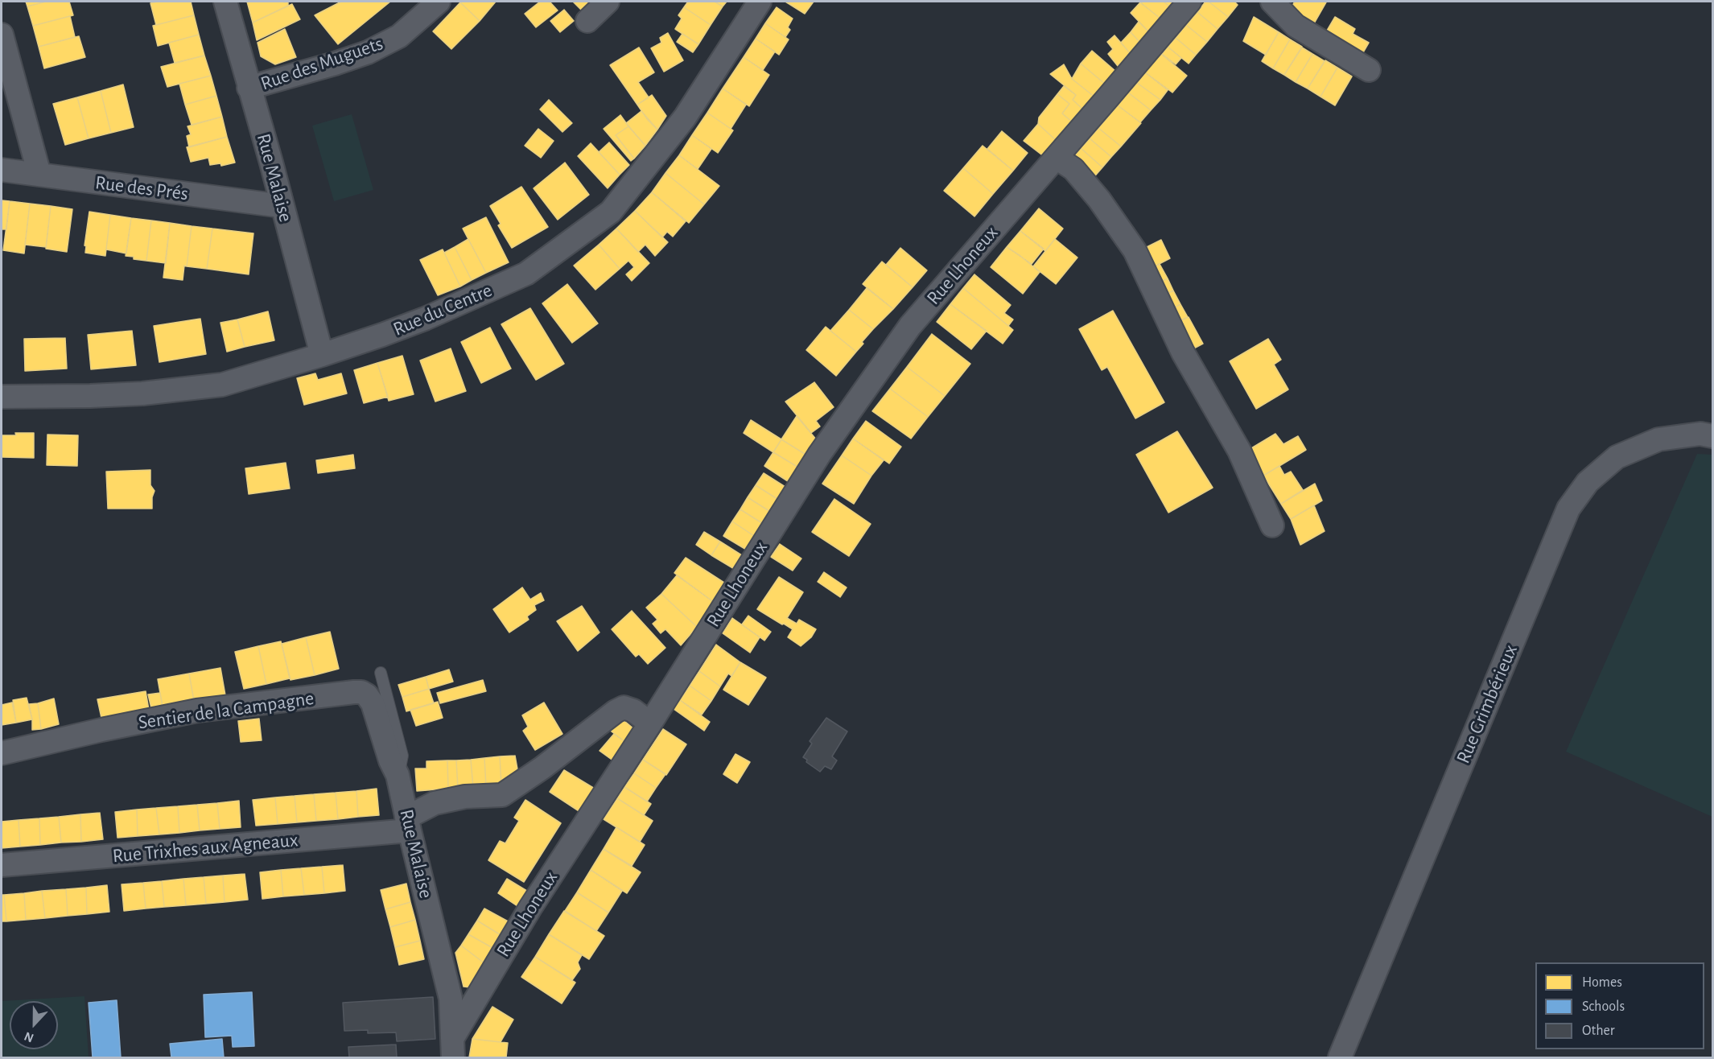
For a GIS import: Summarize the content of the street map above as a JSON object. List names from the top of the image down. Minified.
{"streets":{"street":["Rue des Muguets","Rue Malaise","Rue des Prés","Rue Lhoneux","Rue du Centre","Rue Grimbérieux","Sentier de la Campagne","Rue Trixhes aux Agneaux"]},"crossings":[["Rue des Muguets","Rue Malaise"],["Rue Malaise","Rue des Prés"],["Rue Malaise","Rue Lhoneux"],["Rue Malaise","Rue du Centre"],["Rue Malaise","Sentier de la Campagne"],["Rue Malaise","Rue Trixhes aux Agneaux"]],"legend":["Homes","Schools","Other"],"north":"bottom"}
